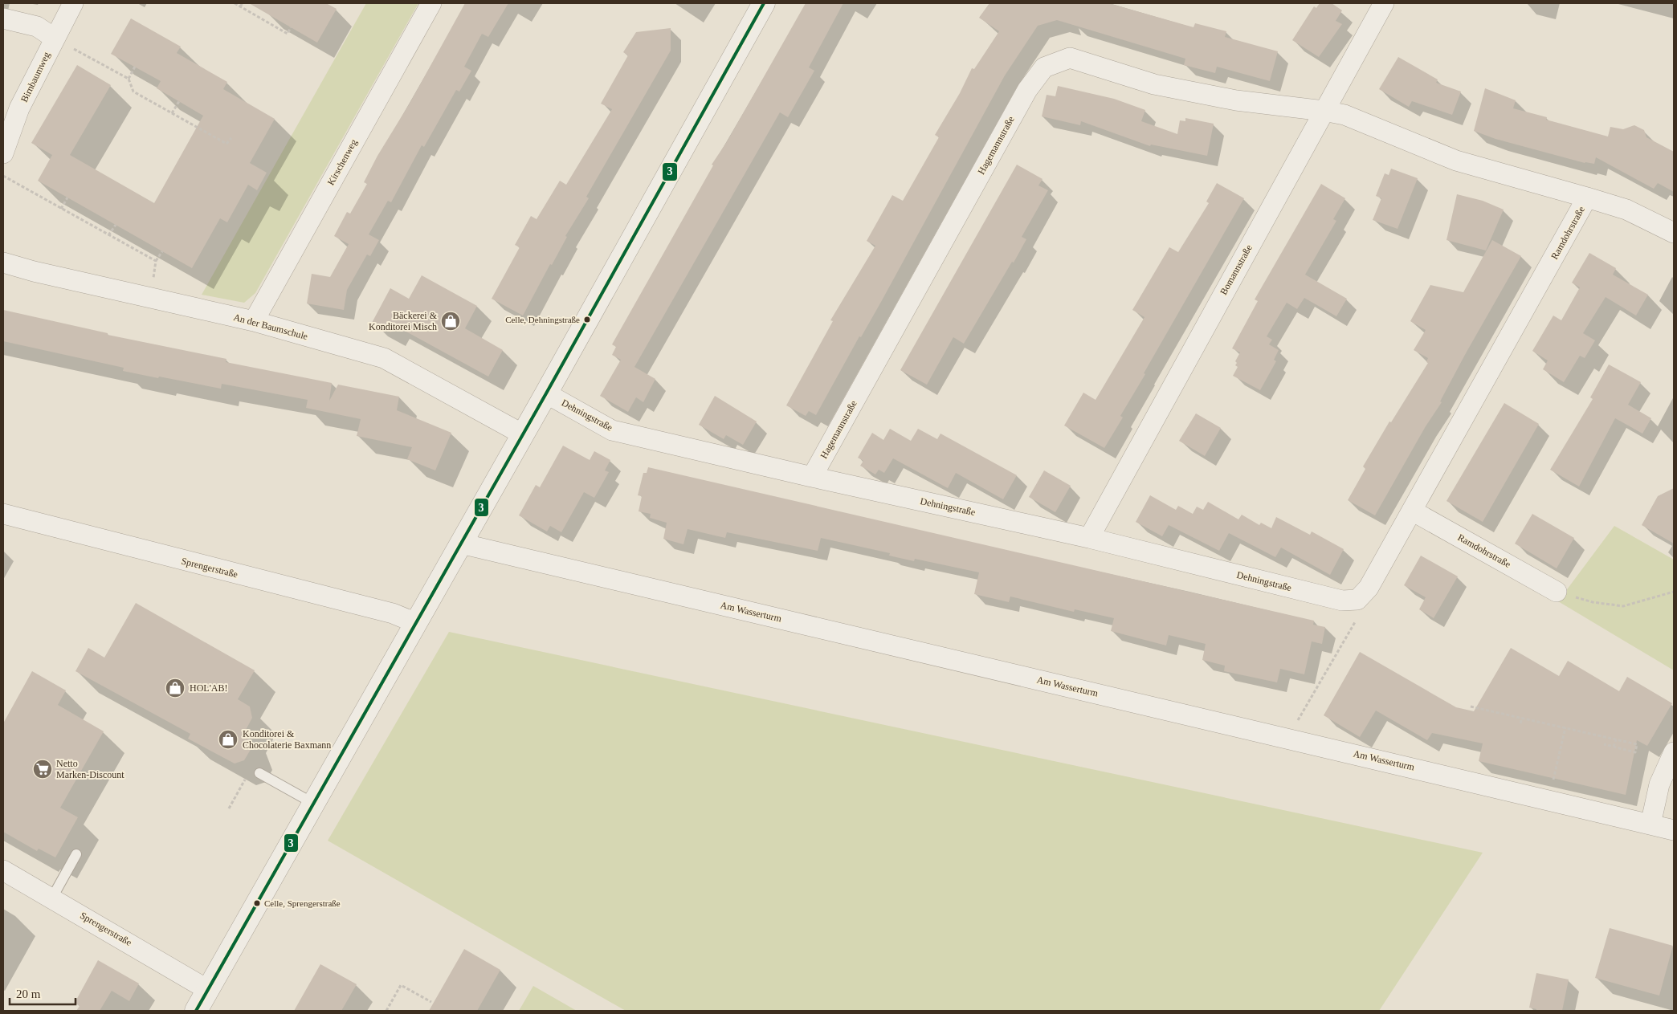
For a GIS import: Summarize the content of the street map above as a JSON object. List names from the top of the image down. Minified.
{"streets":{"street":["Birnbaumweg","Hagemannstraße","Kirschenweg","Ramdohrstraße","Bomannstraße","An der Baumschule","Dehningstraße","Sprengerstraße","Am Wasserturm"]},"crossings":[["Hagemannstraße","Ramdohrstraße"],["Hagemannstraße","Bomannstraße"],["Hagemannstraße","Dehningstraße"],["Kirschenweg","An der Baumschule"],["Ramdohrstraße","Bomannstraße"],["Ramdohrstraße","Dehningstraße"],["Bomannstraße","Dehningstraße"]],"places":{"other":["Celle, Dehningstraße","Celle, Sprengerstraße"],"shop":["Bäckerei & Konditorei Misch","HOL'AB!","Konditorei & Chocolaterie Baxmann"],"supermarket":["Netto Marken-Discount"]},"lines":["transit line 3"],"scale_bar":"20 m"}
